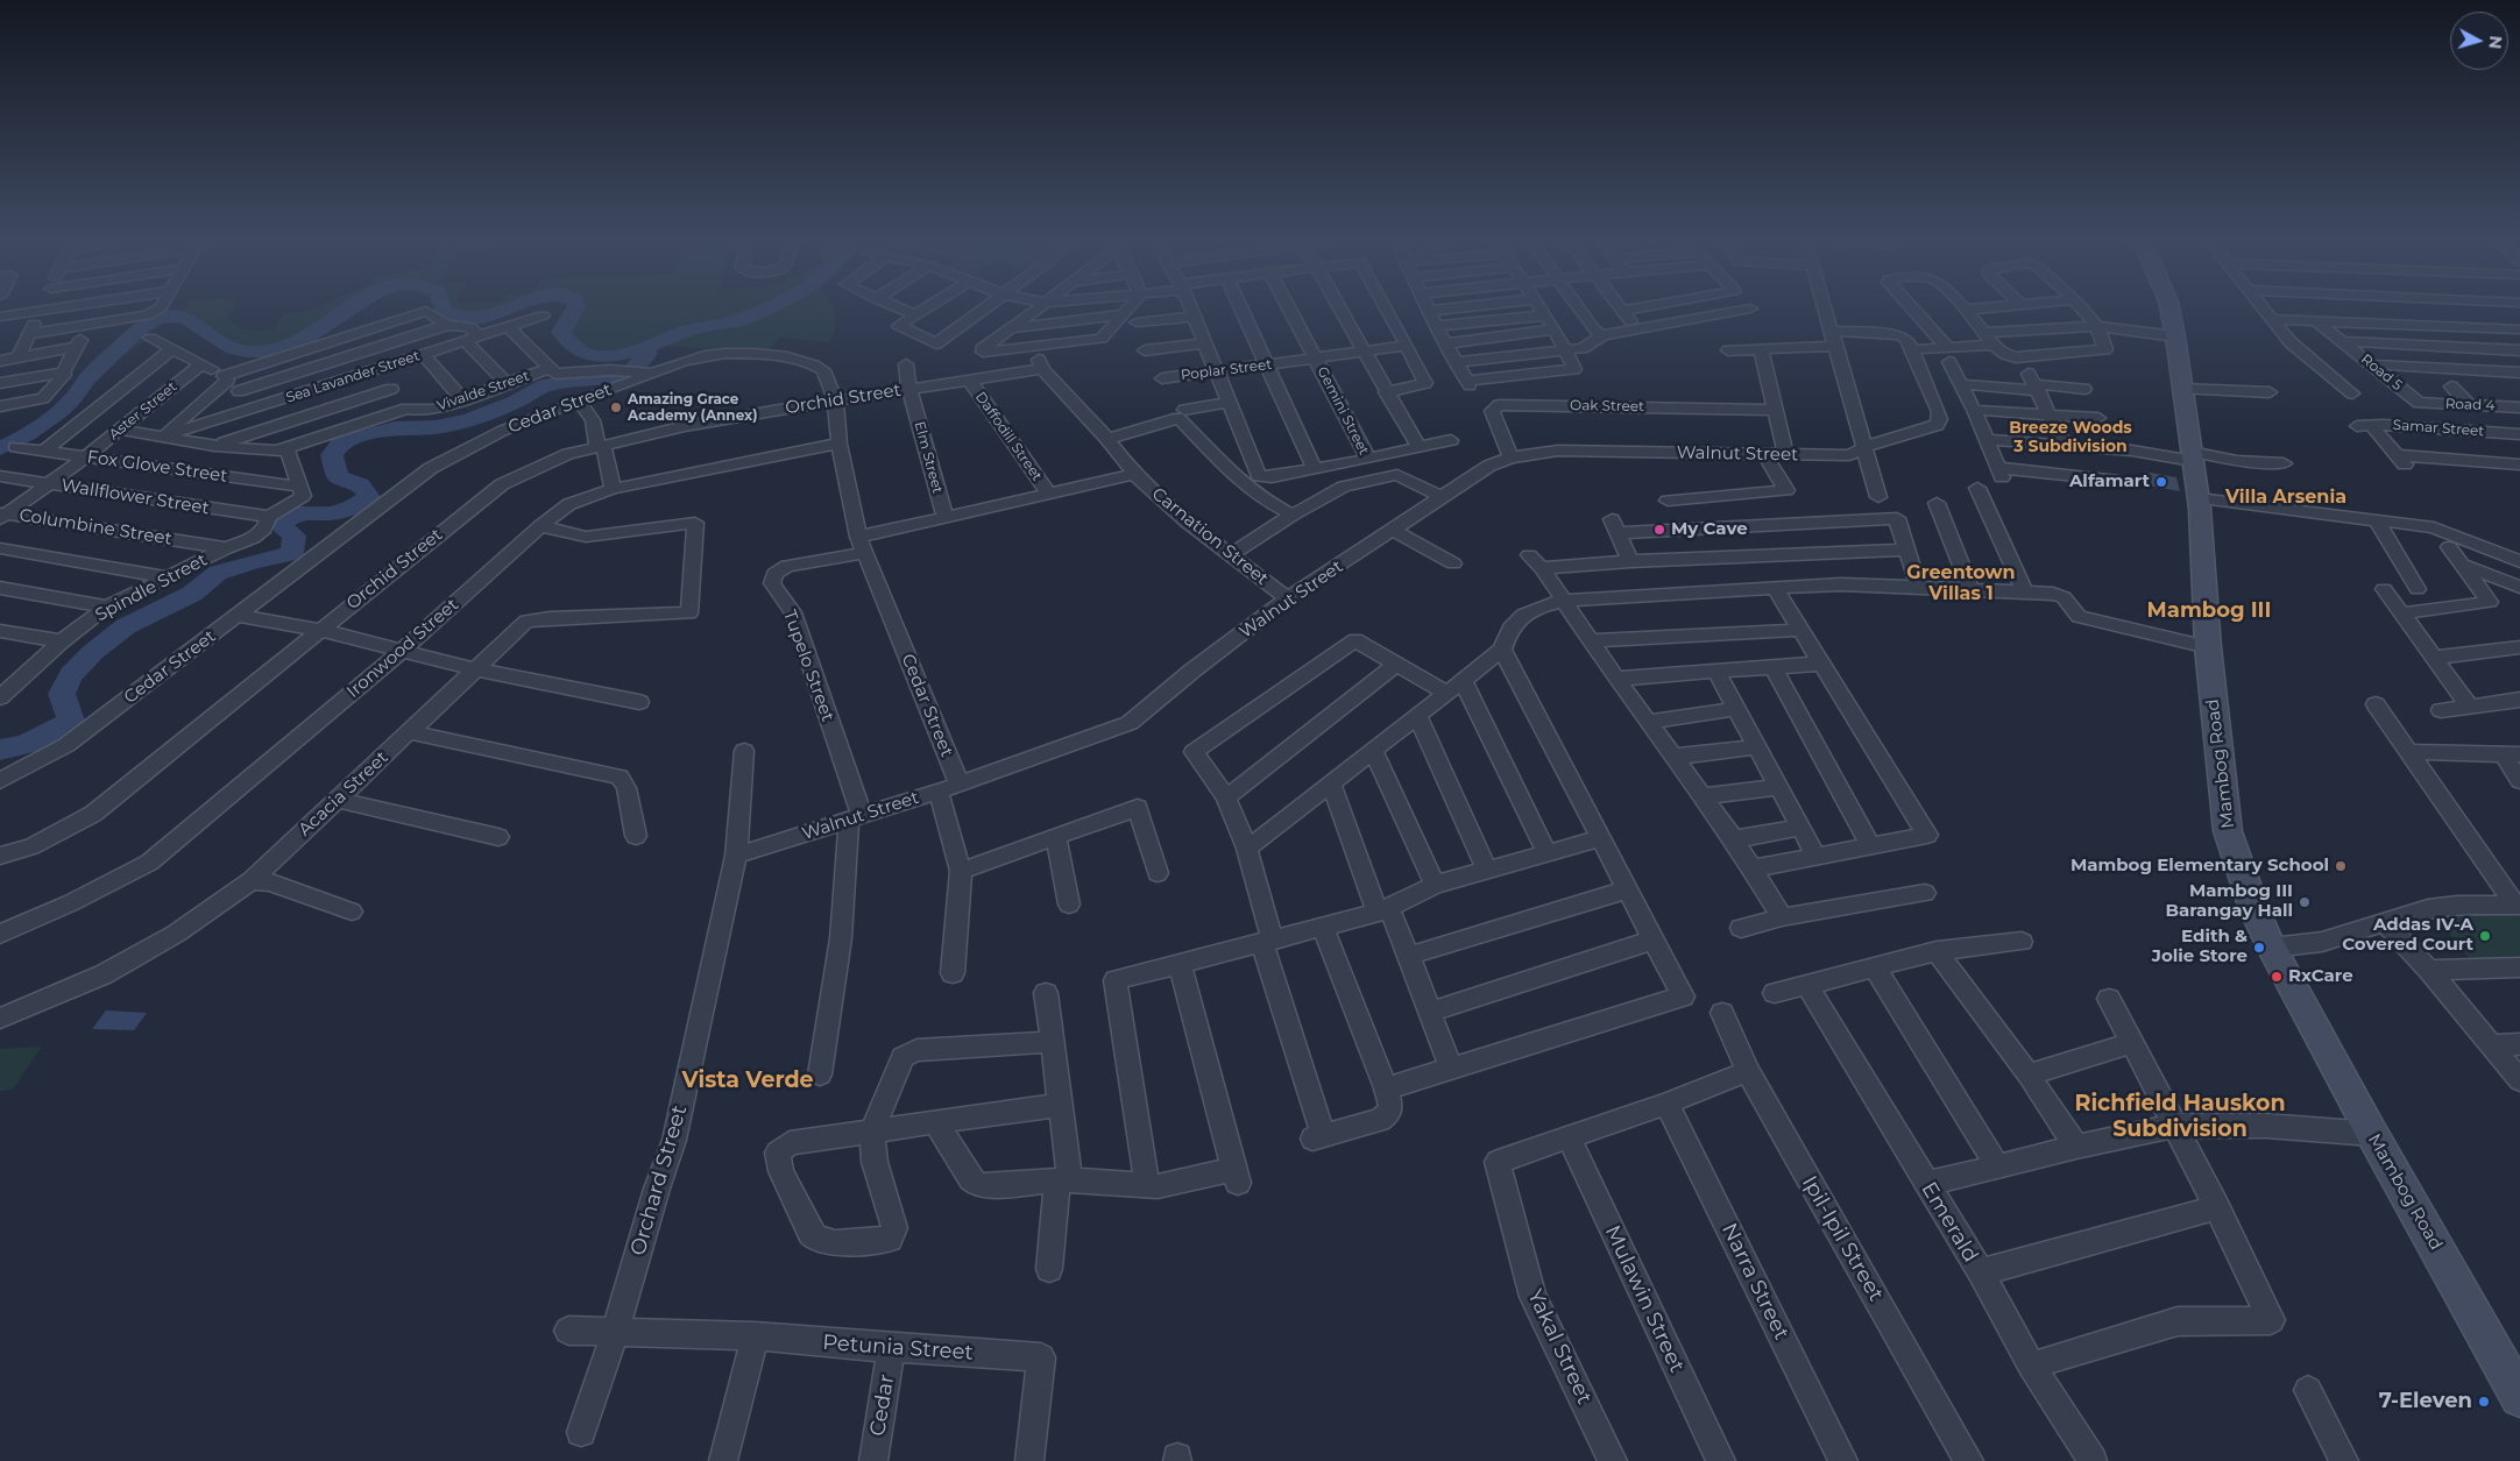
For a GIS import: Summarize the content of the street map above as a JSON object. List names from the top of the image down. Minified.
{"streets":{"main road":["Mambog Road"],"street":["Poplar Street","Road 5","Sea Lavander Street","Vivalde Street","Orchid Street","Road 4","Oak Street","Cedar Street","Aster Street","Gemini Street","Samar Street","Daffodill Street","Walnut Street","Elm Street","Fox Glove Street","Wallflower Street","Columbine Street","Carnation Street","Spindle Street","Ironwood Street","Tupelo Street","Acacia Street","Orchard Street","Emerald","Ipil-Ipil Street","Narra Street","Mulawin Street","Yakal Street","Petunia Street","Cedar"]},"crossings":[["Road 5","Road 4"],["Orchid Street","Cedar Street"],["Orchid Street","Daffodill Street"],["Orchid Street","Elm Street"],["Orchid Street","Carnation Street"],["Orchid Street","Ironwood Street"],["Orchid Street","Acacia Street"],["Oak Street","Walnut Street"],["Cedar Street","Walnut Street"],["Cedar Street","Ironwood Street"],["Cedar Street","Tupelo Street"],["Aster Street","Fox Glove Street"],["Aster Street","Wallflower Street"],["Aster Street","Columbine Street"],["Daffodill Street","Tupelo Street"],["Walnut Street","Carnation Street"],["Walnut Street","Tupelo Street"],["Walnut Street","Orchard Street"],["Elm Street","Tupelo Street"],["Fox Glove Street","Spindle Street"],["Wallflower Street","Spindle Street"],["Columbine Street","Spindle Street"],["Carnation Street","Tupelo Street"],["Ironwood Street","Acacia Street"],["Orchard Street","Petunia Street"],["Mulawin Street","Yakal Street"],["Petunia Street","Cedar"]],"districts":["Breeze Woods 3 Subdivision","Villa Arsenia","Greentown Villas 1","Mambog III","Vista Verde","Richfield Hauskon Subdivision"],"places":["Amazing Grace Academy (Annex)","Alfamart","My Cave","Mambog Elementary School","Mambog III Barangay Hall","Addas IV-A Covered Court","Edith & Jolie Store","RxCare","7-Eleven"],"north":"right"}
